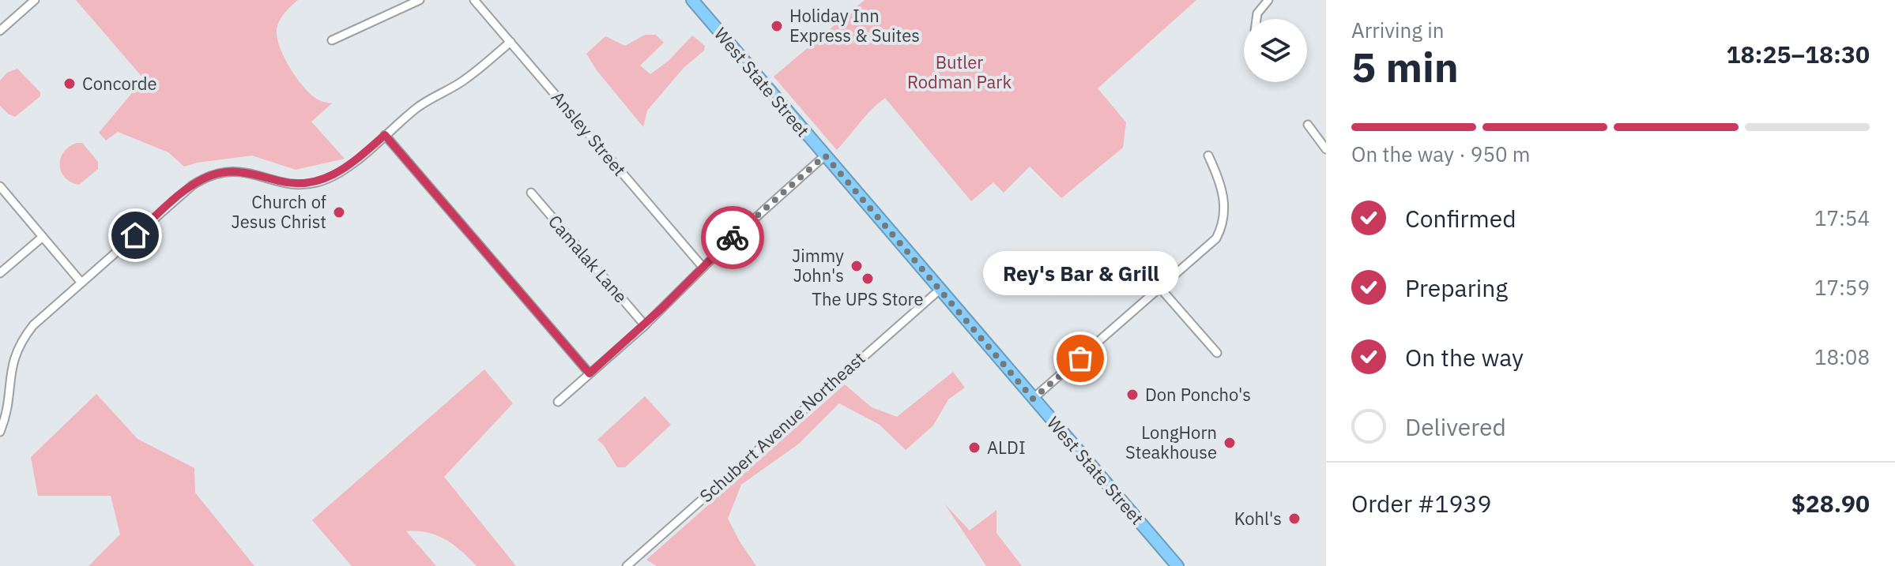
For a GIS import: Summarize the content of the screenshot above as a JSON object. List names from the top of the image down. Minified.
{"streets":{"highway":["West State Street"],"street":["Ansley Street","Camalak Lane","Schubert Avenue Northeast"]},"crossings":[["West State Street","Schubert Avenue Northeast"]],"parks":["Butler Rodman Park"],"places":["Holiday Inn Express & Suites","Concorde","Church of Jesus Christ","Jimmy John's","The UPS Store","Rey's Bar & Grill","Don Poncho's","LongHorn Steakhouse","ALDI","Kohl's"],"page":{"heading":["5 min","Arriving in","18:25–18:30"],"panel":["Order #1939","$28.90"],"bar":"On the way · 950 m","list":[["Confirmed","17:54"],["Preparing","17:59"],["On the way","18:08"],"Delivered"],"bubble":"Rey's Bar & Grill"}}
